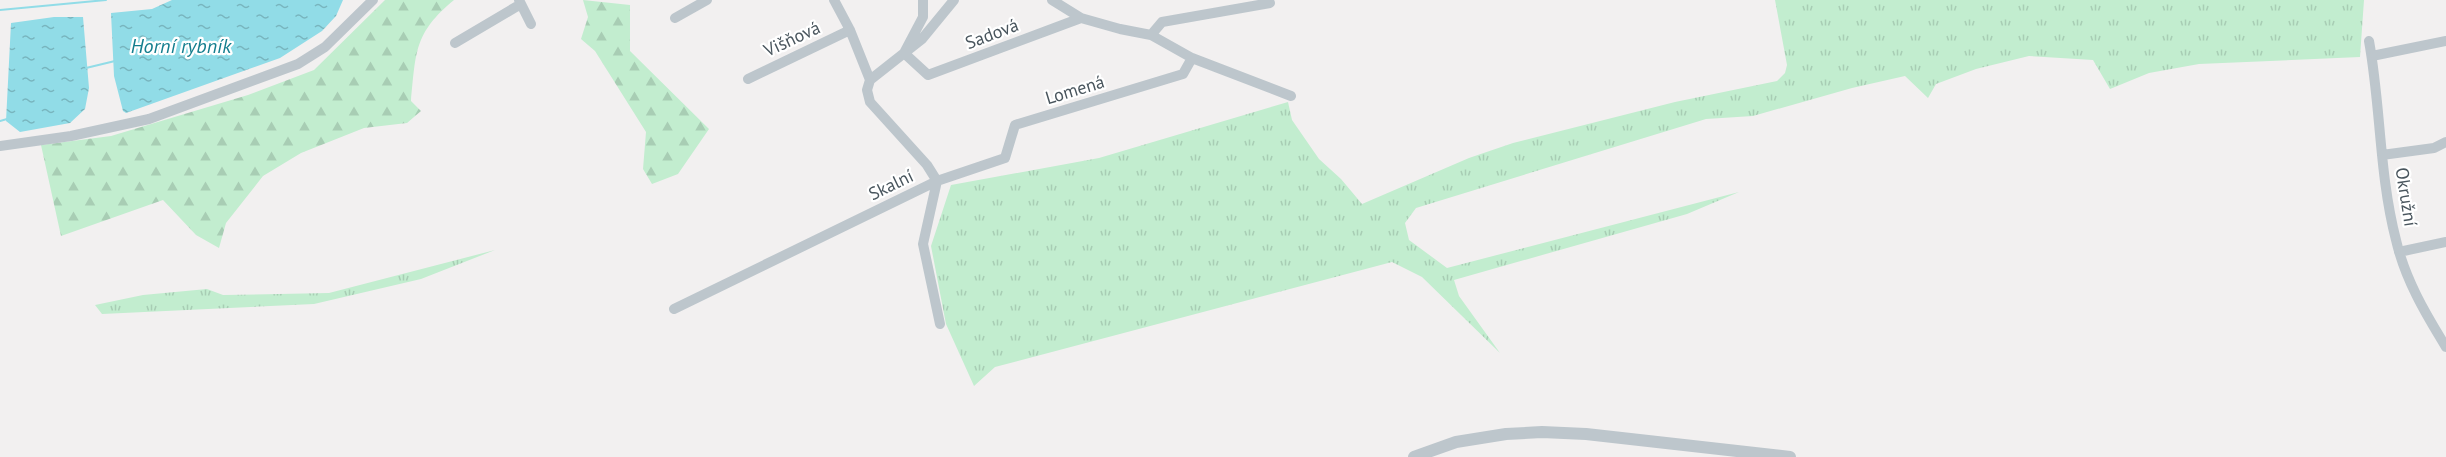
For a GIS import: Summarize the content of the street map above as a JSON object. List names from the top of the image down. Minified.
{"streets":{"street":["Sadová","Višňová","Lomená","Skalní","Okružní"]},"crossings":[["Višňová","Skalní"],["Lomená","Skalní"]],"water":["Horní rybník"]}
